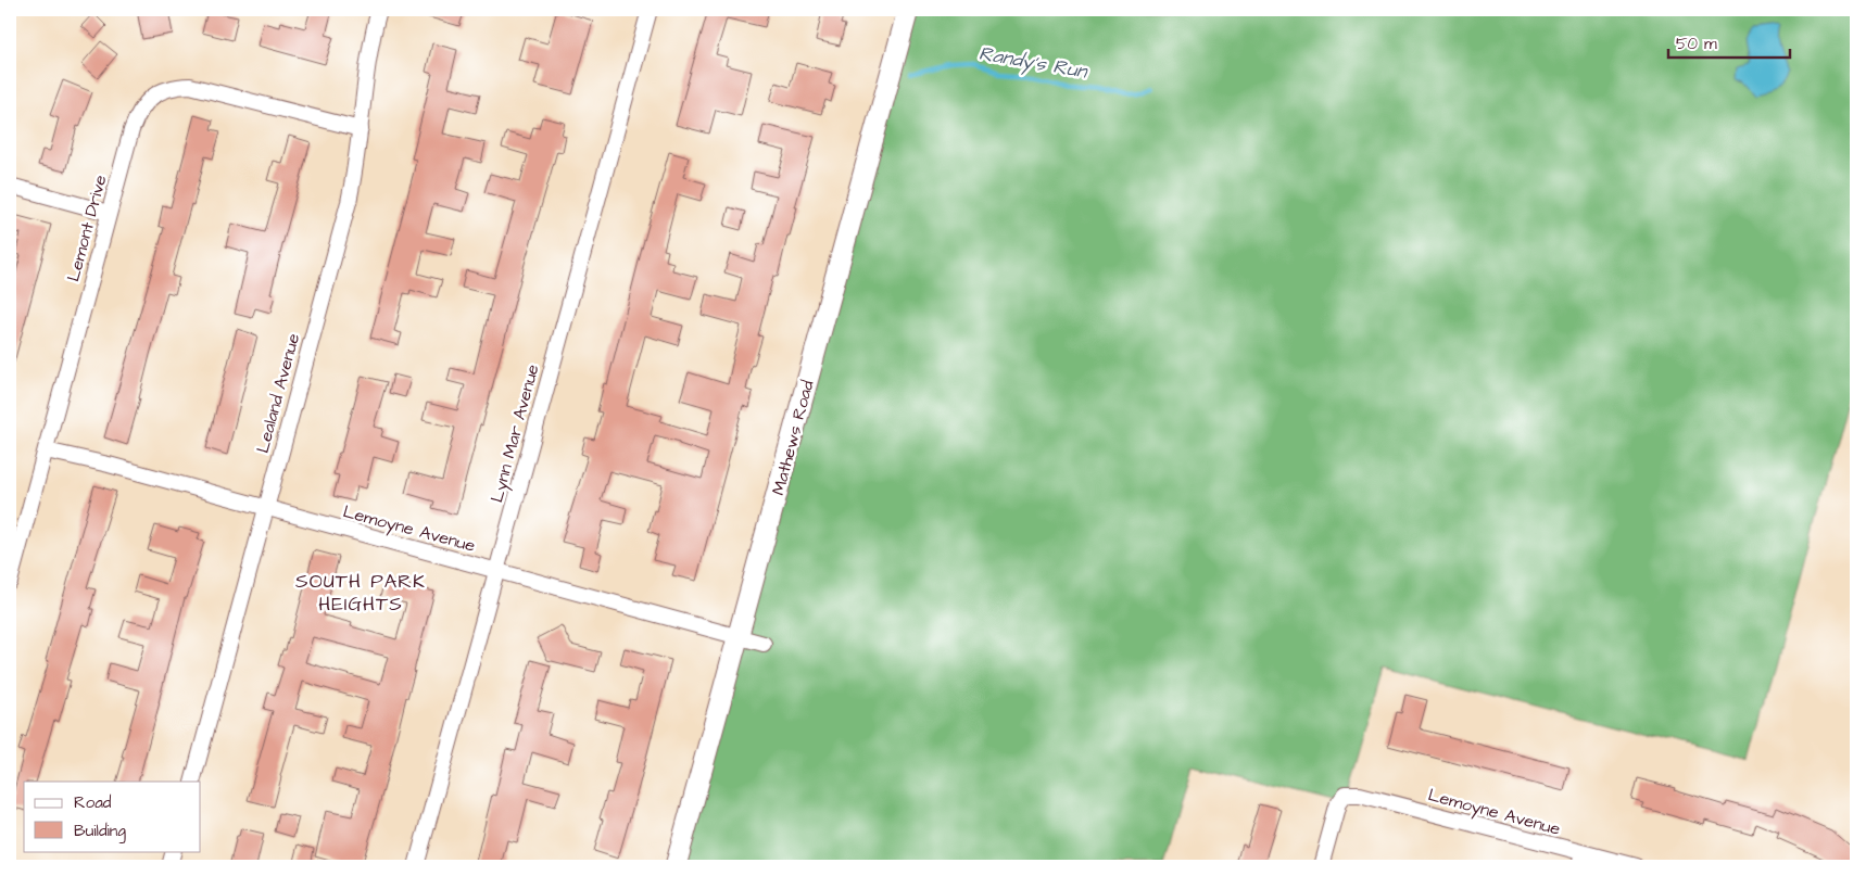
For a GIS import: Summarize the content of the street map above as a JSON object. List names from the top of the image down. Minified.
{"streets":{"street":["Lemont Drive","Lealand Avenue","Lynn Mar Avenue","Mathews Road","Lemoyne Avenue"]},"crossings":[["Lemont Drive","Lealand Avenue"],["Lemont Drive","Lemoyne Avenue"],["Lealand Avenue","Lemoyne Avenue"],["Lynn Mar Avenue","Lemoyne Avenue"],["Mathews Road","Lemoyne Avenue"]],"districts":["SOUTH PARK HEIGHTS"],"water":["Randy's Run"],"legend":["Road","Building"],"scale_bar":"50 m"}
